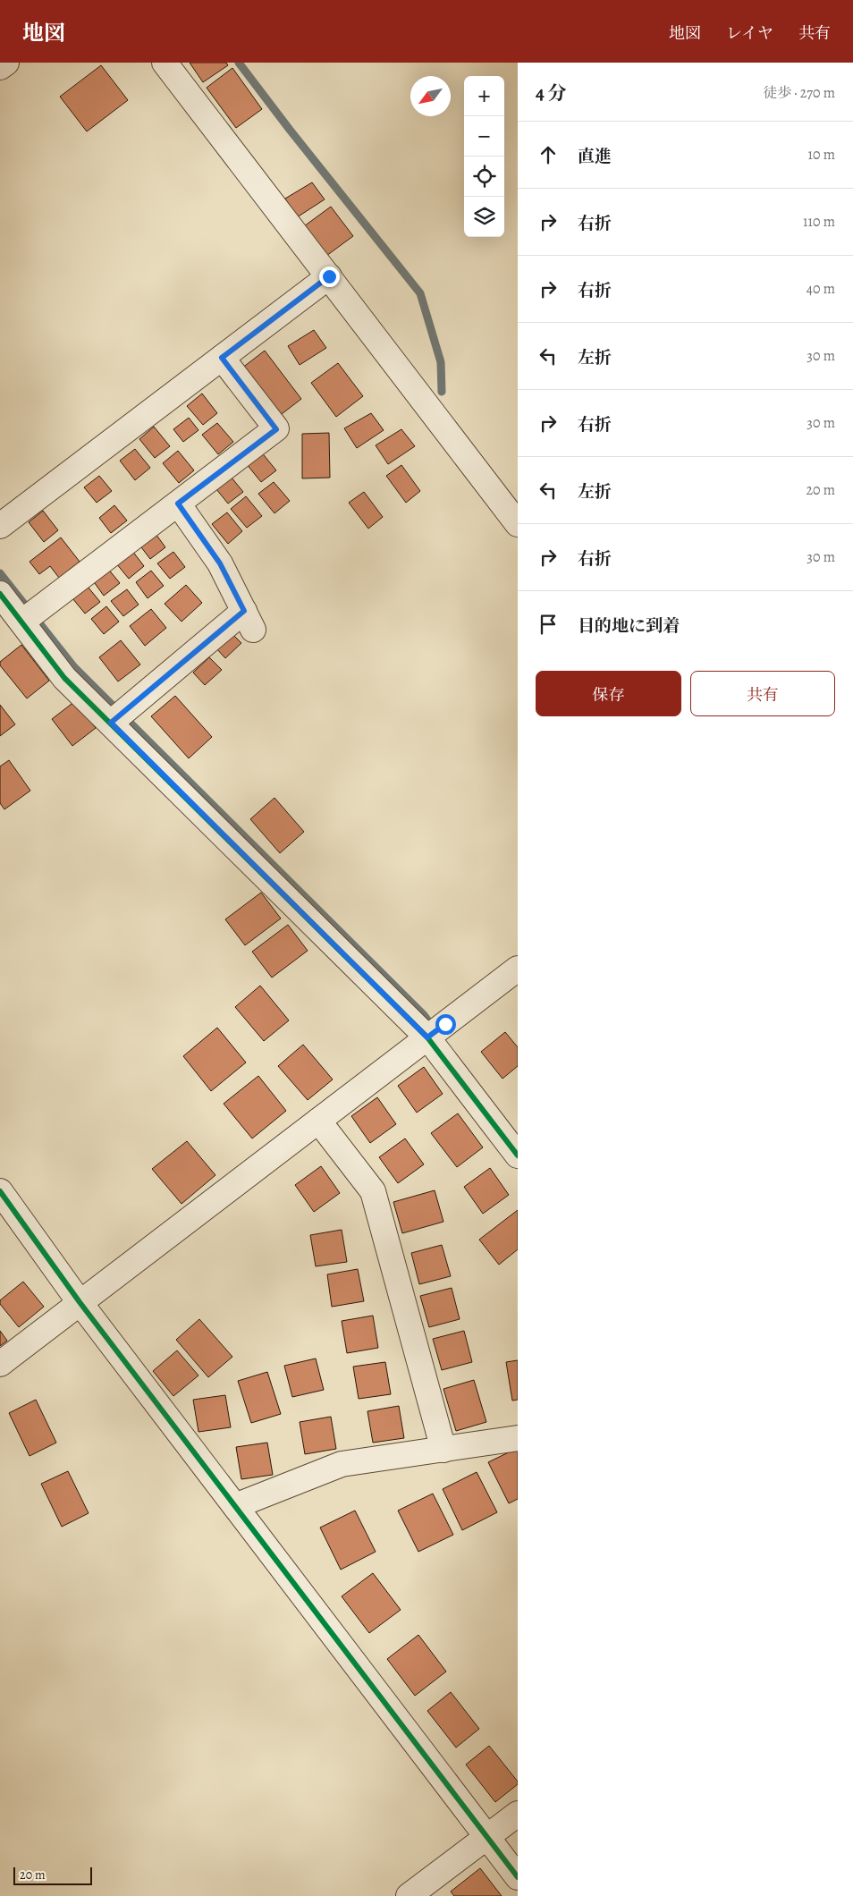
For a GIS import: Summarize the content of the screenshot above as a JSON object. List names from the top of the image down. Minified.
{"scale_bar":"20 m","north":"bottom left","page":{"header":"地図","nav":["地図","レイヤ","共有"],"heading":["4 分","徒歩 · 270 m"],"map_buttons":["+","−"],"list":[["直進","10 m"],["右折","110 m"],["右折","40 m"],["左折","30 m"],["右折","30 m"],["左折","20 m"],["右折","30 m"],"目的地に到着"],"buttons":["保存","共有"],"scale":"20 m"}}
